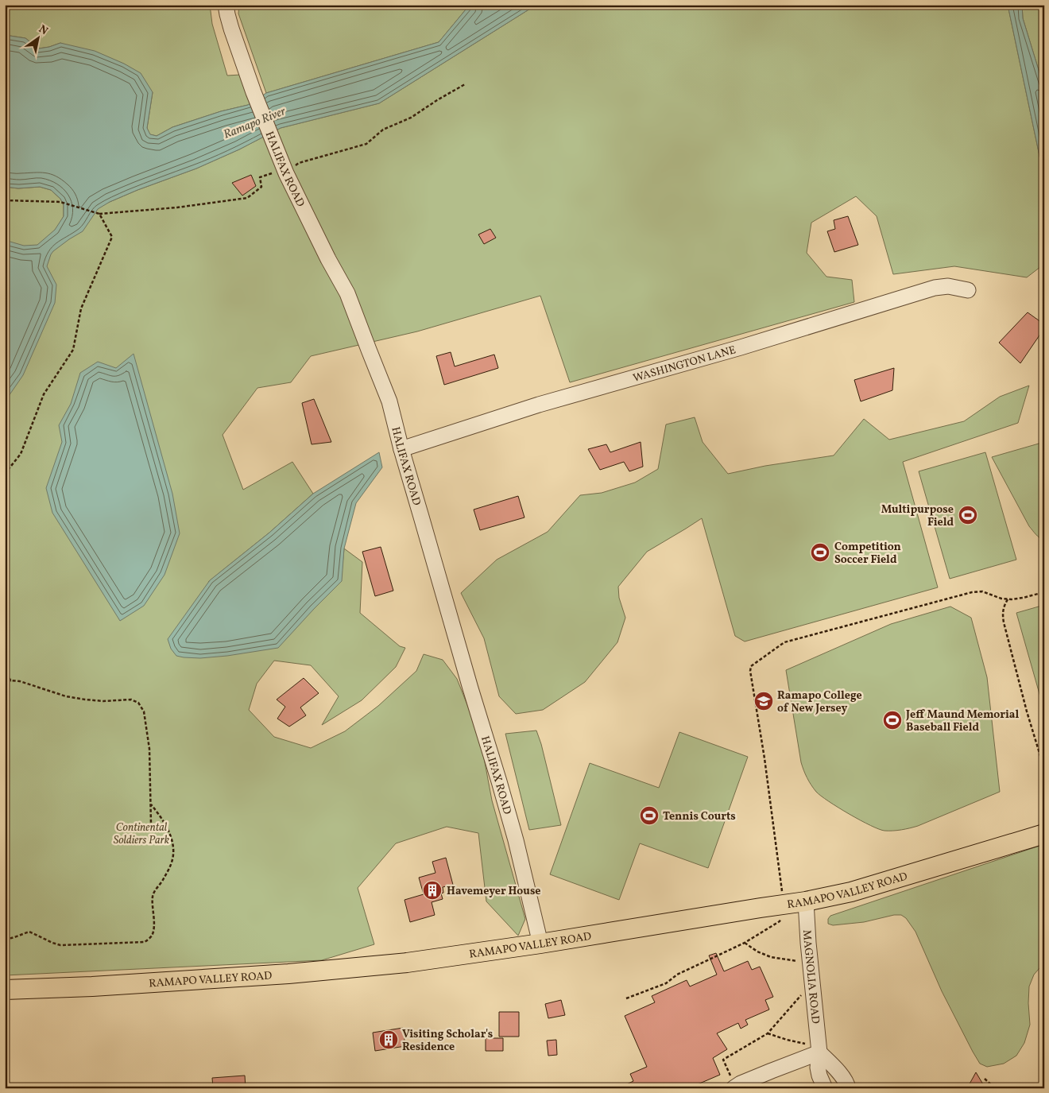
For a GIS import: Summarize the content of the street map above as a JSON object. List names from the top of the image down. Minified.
{"streets":{"main road":["RAMAPO VALLEY ROAD"],"street":["HALIFAX ROAD","WASHINGTON LANE","MAGNOLIA ROAD"]},"crossings":[["HALIFAX ROAD","WASHINGTON LANE"],["HALIFAX ROAD","RAMAPO VALLEY ROAD"],["RAMAPO VALLEY ROAD","MAGNOLIA ROAD"]],"water":["Ramapo River"],"parks":["Continental Soldiers Park"],"places":{"sports":["Multipurpose Field","Competition Soccer Field","Jeff Maund Memorial Baseball Field","Tennis Courts"],"school or university":["Ramapo College of New Jersey"],"building":["Havemeyer House","Visiting Scholar's Residence"]},"north":"top right"}
